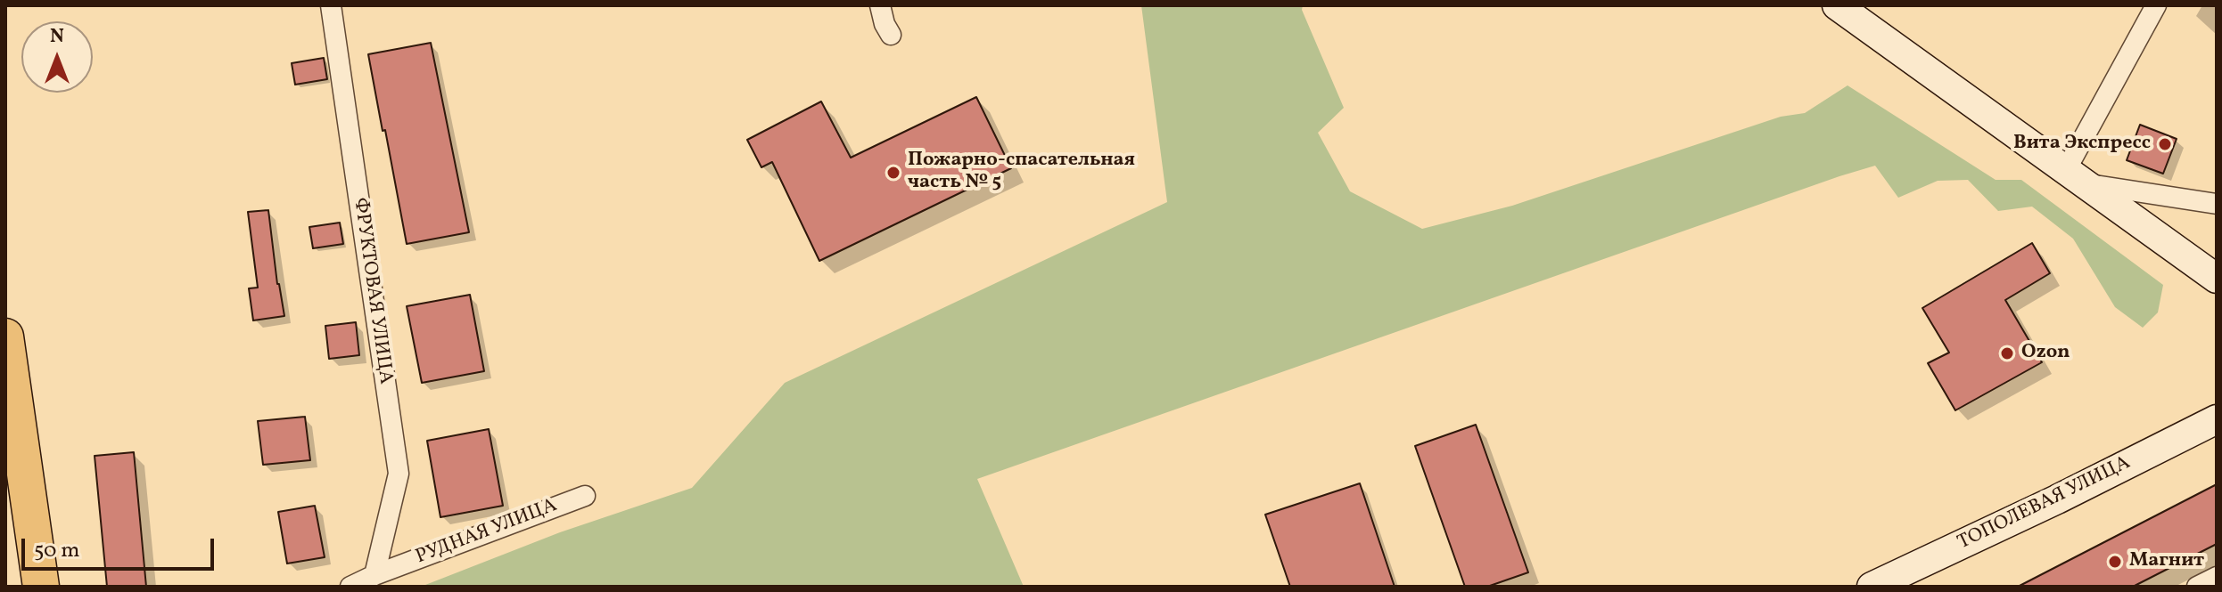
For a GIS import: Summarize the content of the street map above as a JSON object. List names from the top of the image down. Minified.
{"streets":{"main road":["ТОПОЛЕВАЯ УЛИЦА"],"street":["ФРУКТОВАЯ УЛИЦА","РУДНАЯ УЛИЦА"]},"crossings":[["ФРУКТОВАЯ УЛИЦА","РУДНАЯ УЛИЦА"]],"places":["Вита Экспресс","Пожарно-спасательная часть № 5","Ozon","Магнит"],"scale_bar":"50 m","north":"top"}
